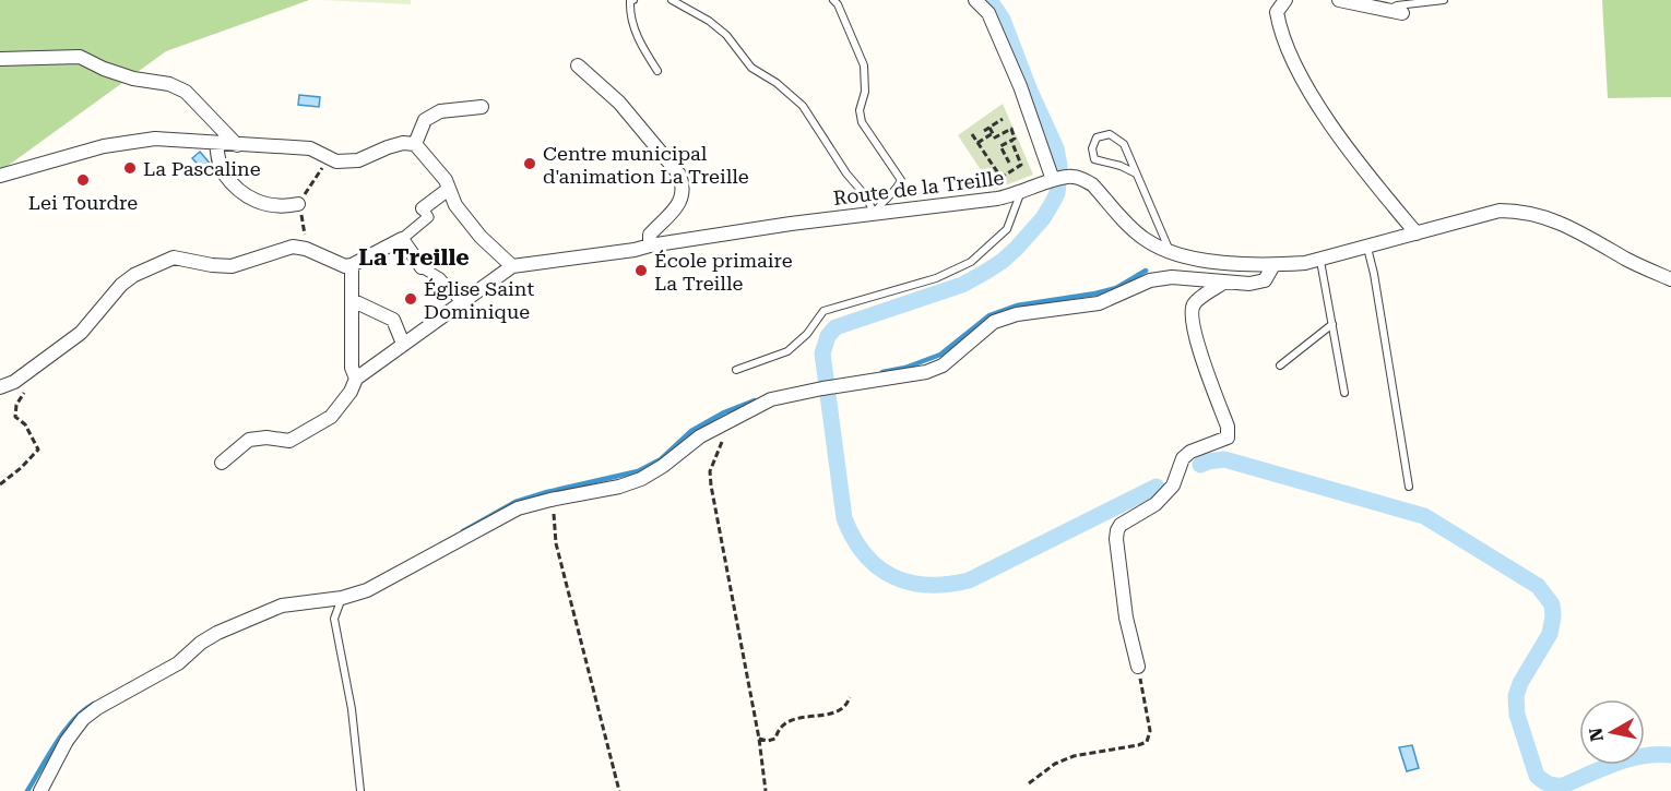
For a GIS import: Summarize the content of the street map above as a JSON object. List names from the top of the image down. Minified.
{"streets":{"street":["Route de la Treille"]},"districts":["La Treille"],"places":["Centre municipal d'animation La Treille","La Pascaline","Lei Tourdre","École primaire La Treille","Église Saint Dominique"],"north":"left"}
